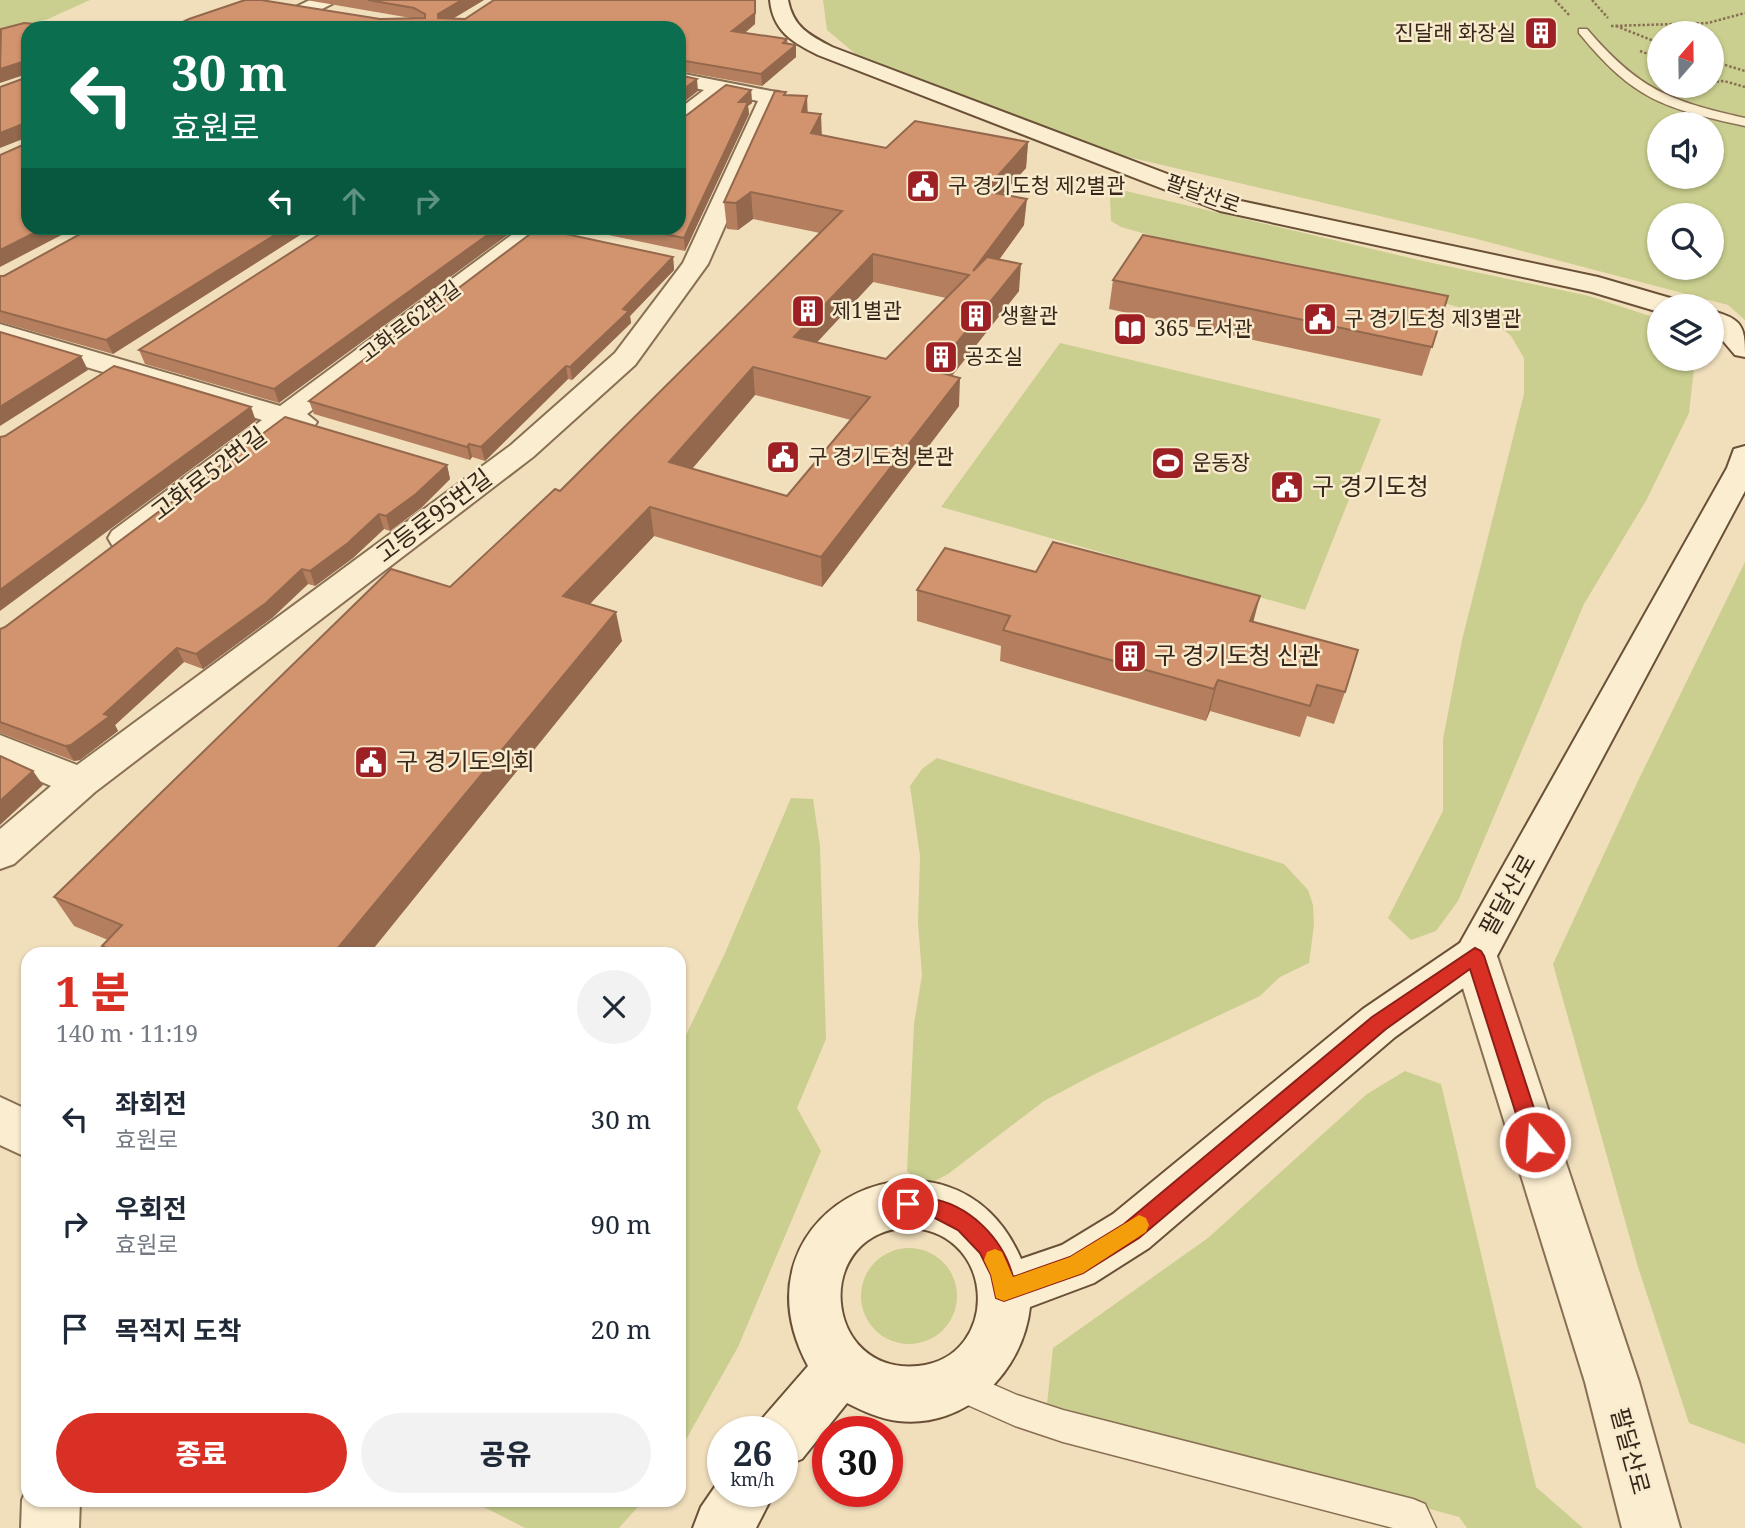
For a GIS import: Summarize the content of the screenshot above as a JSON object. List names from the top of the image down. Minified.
{"streets":{"street":["팔달산로","고화로62번길","고화로52번길","고등로95번길"]},"crossings":[["고화로62번길","고화로52번길"]],"places":{"building":["진달래 화장실","제1별관","생활관","공조실","구 경기도청 신관"],"public building":["구 경기도청 제2별관","구 경기도청 제3별관","구 경기도청 본관","구 경기도청","구 경기도의회"],"library":["365 도서관"],"sports":["운동장"]},"north":"top","page":{"turn":["30 m","효원로"],"heading":["1 분","140 m · 11:19"],"list":[{"name":"좌회전","note":"효원로","value":"30 m"},{"name":"우회전","note":"효원로","value":"90 m"},{"name":"목적지 도착","value":"20 m"}],"buttons":["종료","공유"],"speed":"26 km/h","limit":"30"}}
